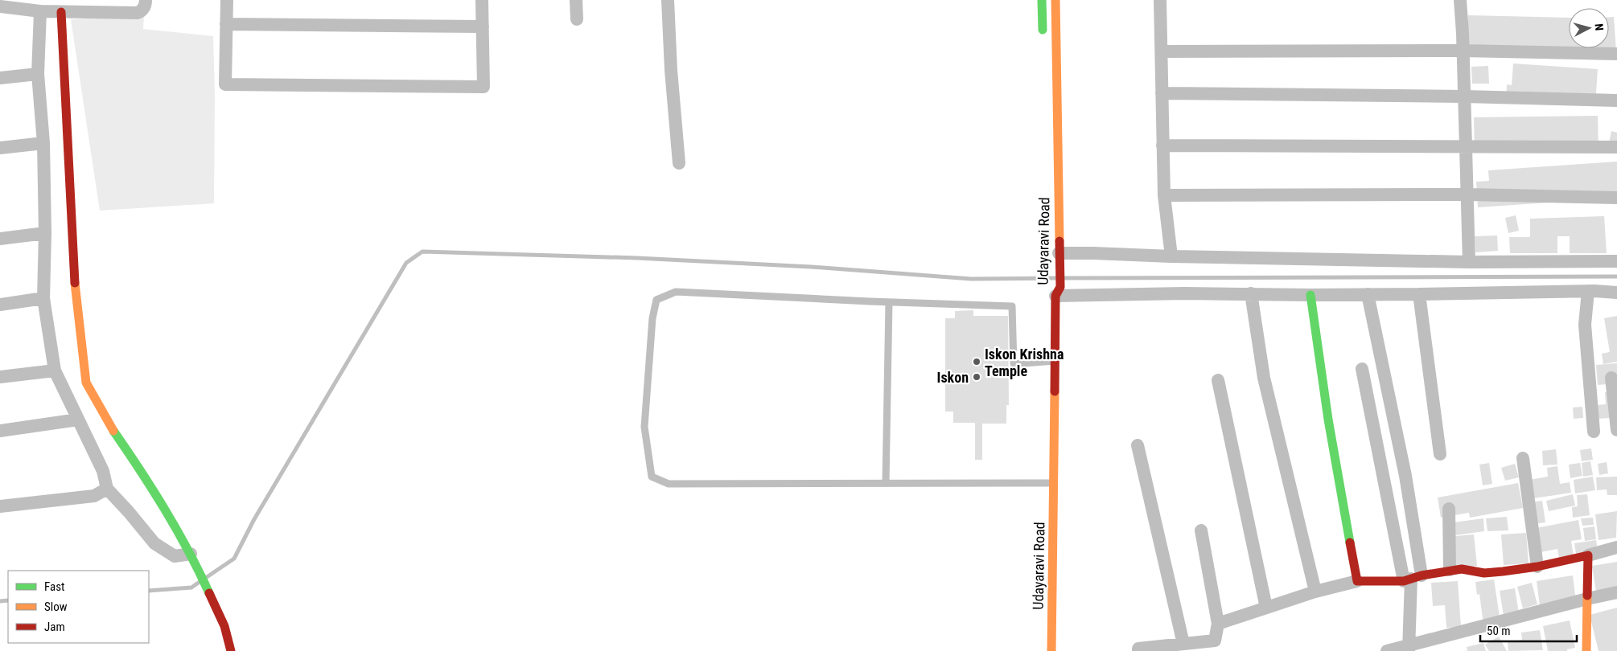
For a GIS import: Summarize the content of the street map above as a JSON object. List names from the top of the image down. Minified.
{"streets":{"street":["Udayaravi Road"]},"places":["Iskon Krishna Temple","Iskon"],"legend":["Fast","Slow","Jam"],"scale_bar":"50 m","north":"right"}
